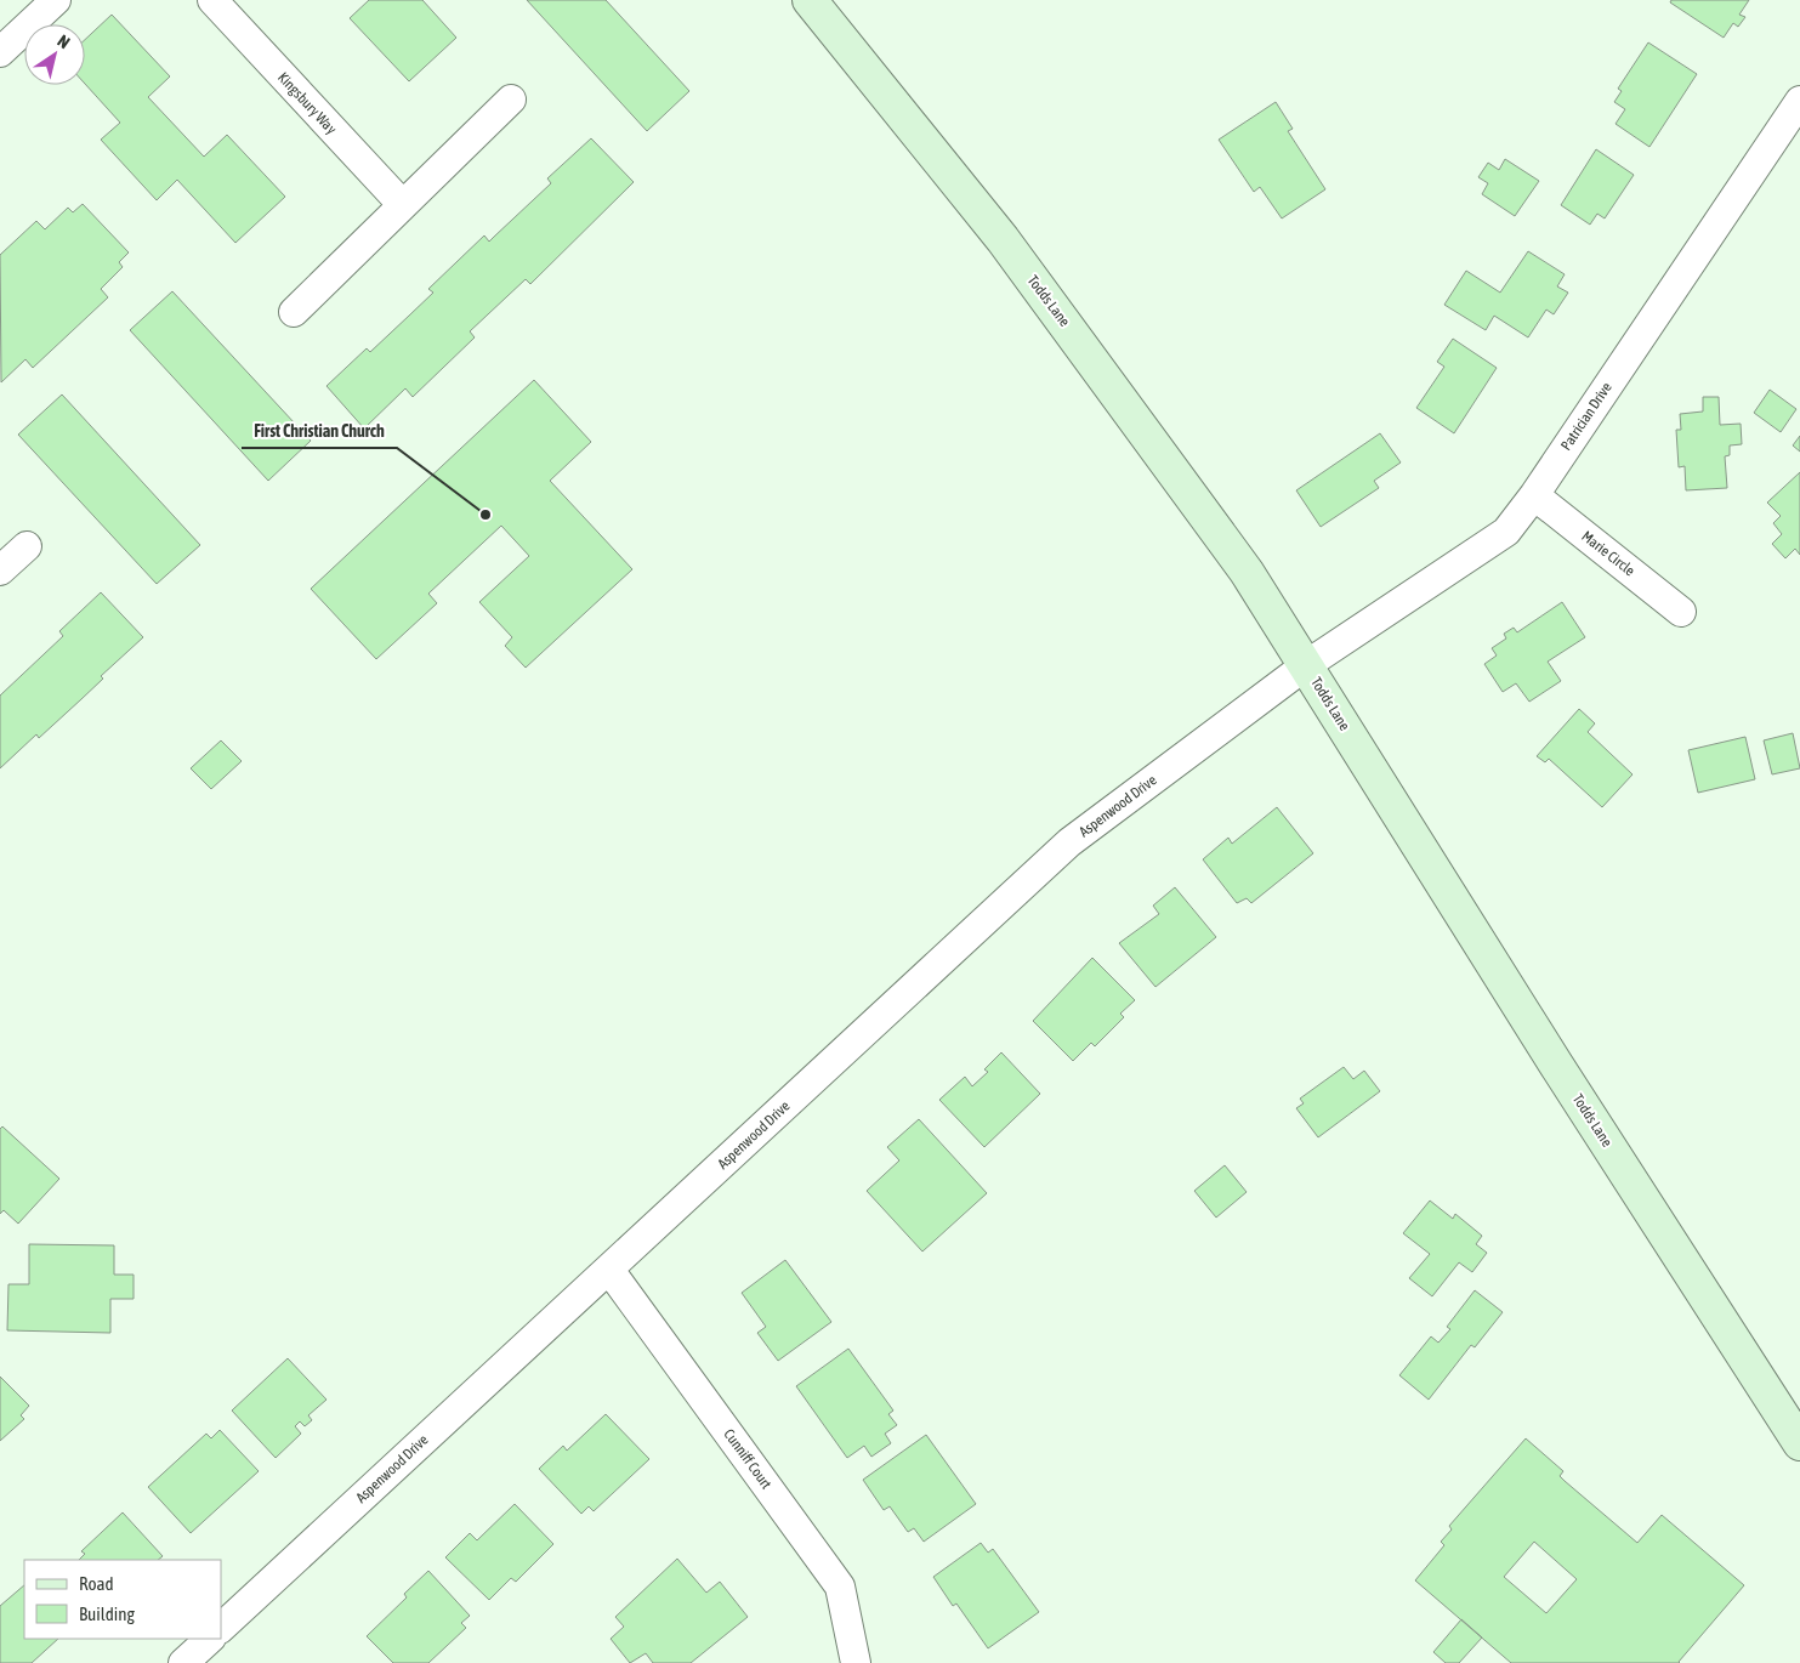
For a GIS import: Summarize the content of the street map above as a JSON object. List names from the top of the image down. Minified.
{"streets":{"main road":["Todds Lane"],"street":["Kingsbury Way","Patrician Drive","Marie Circle","Aspenwood Drive","Cunniff Court"]},"crossings":[["Todds Lane","Patrician Drive"],["Todds Lane","Aspenwood Drive"],["Patrician Drive","Marie Circle"],["Patrician Drive","Aspenwood Drive"],["Aspenwood Drive","Cunniff Court"]],"places":["First Christian Church"],"legend":["Road","Building"],"north":"top right"}
